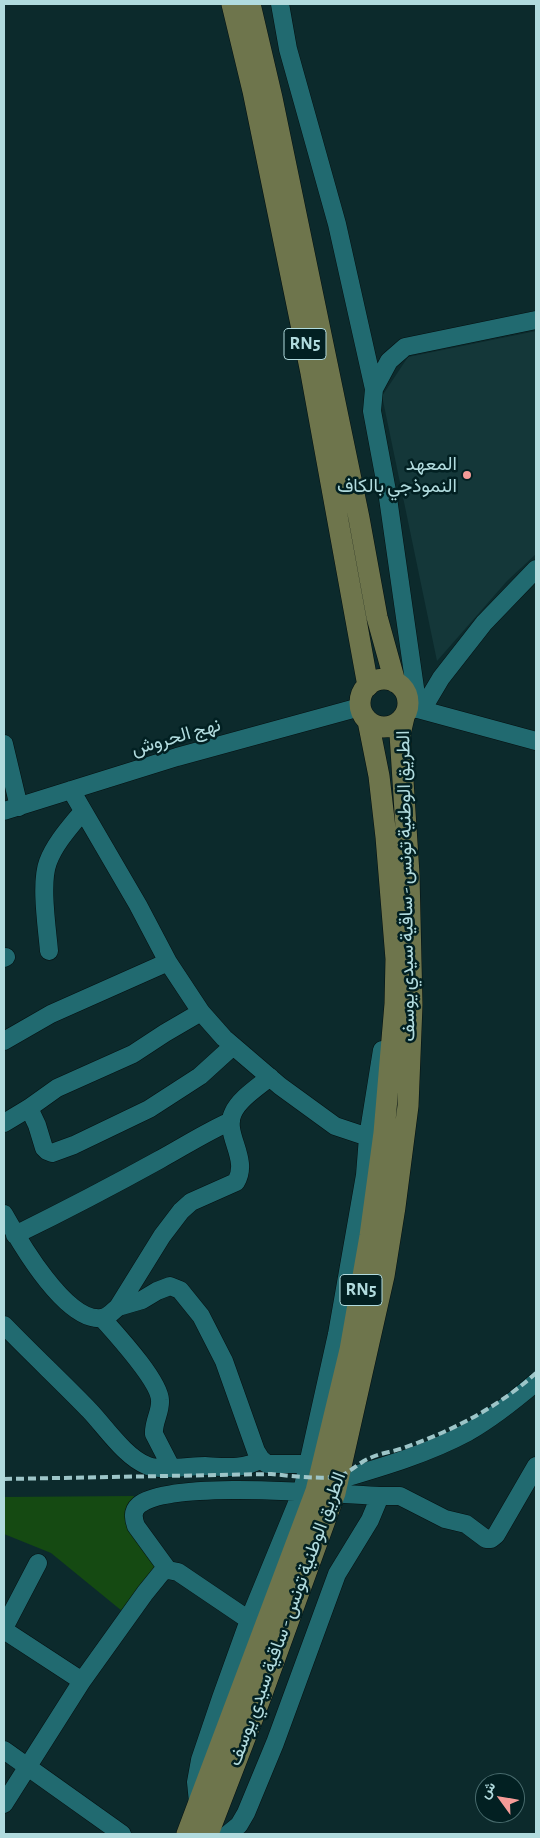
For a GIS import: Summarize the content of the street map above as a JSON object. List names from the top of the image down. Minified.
{"streets":{"main road":["RN5","الطريق الوطنية تونس - ساقية سيدي يوسف"],"street":["نهج الحروش"]},"crossings":[["RN5","نهج الحروش"],["RN5","الطريق الوطنية تونس - ساقية سيدي يوسف"],["نهج الحروش","الطريق الوطنية تونس - ساقية سيدي يوسف"]],"places":["المعهد النموذجي بالكاف"],"north":"top left"}
